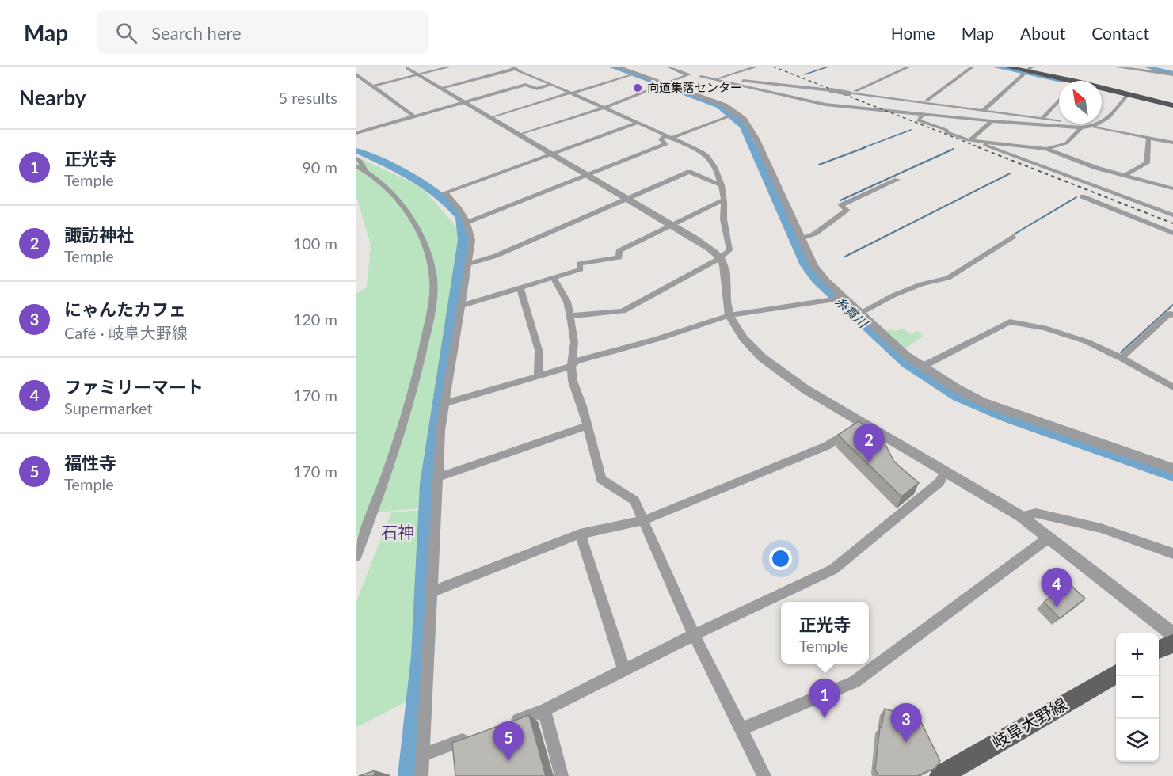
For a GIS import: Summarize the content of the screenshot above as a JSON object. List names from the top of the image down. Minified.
{"streets":{"main road":["岐阜大野線"]},"districts":["石神"],"water":["糸貫川"],"places":["向道集落センター"],"north":"top left","page":{"header":"Map","search":"Search here","nav":["Home","Map","About","Contact"],"heading":["Nearby","5 results"],"list":[{"mark":"1","name":"正光寺","note":"Temple","value":"90 m"},{"mark":"2","name":"諏訪神社","note":"Temple","value":"100 m"},{"mark":"3","name":"にゃんたカフェ","note":"Café · 岐阜大野線","value":"120 m"},{"mark":"4","name":"ファミリーマート","note":"Supermarket","value":"170 m"},{"mark":"5","name":"福性寺","note":"Temple","value":"170 m"}],"pins":["2","4","1","3","5"],"popup":["正光寺","Temple"],"map_buttons":["+","−"]}}
